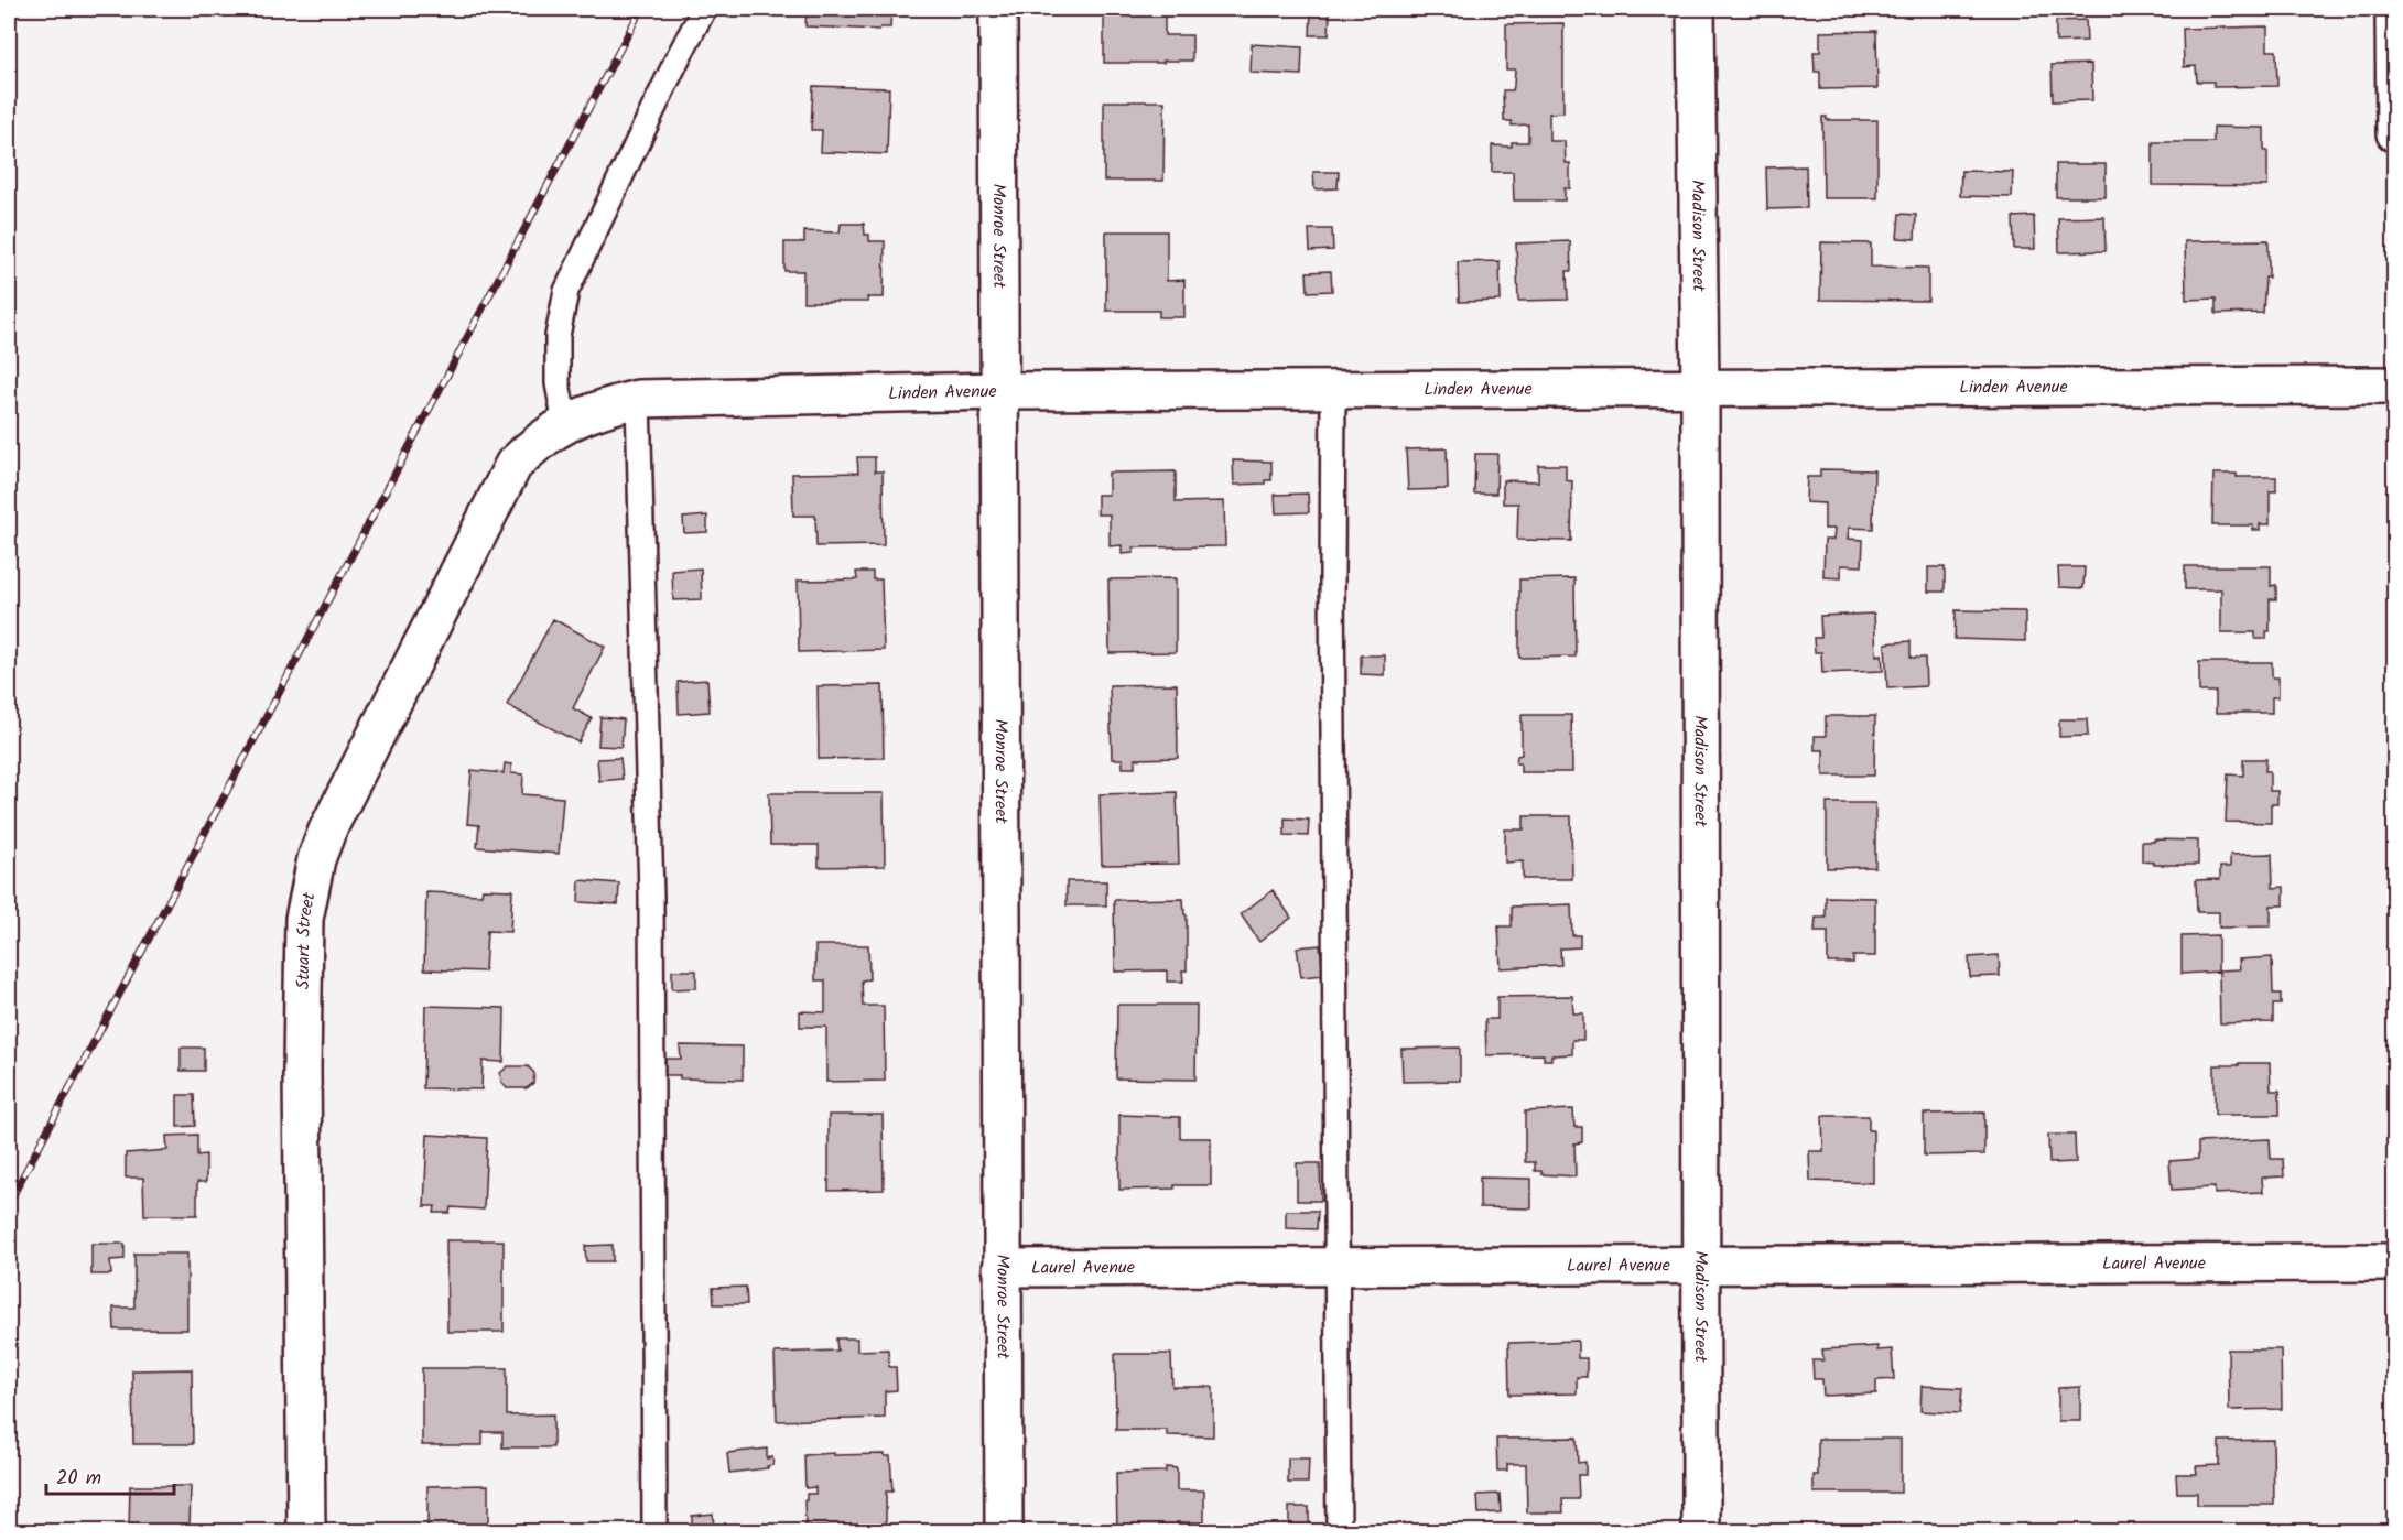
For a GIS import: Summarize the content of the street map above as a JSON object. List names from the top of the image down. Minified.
{"streets":{"street":["Monroe Street","Madison Street","Linden Avenue","Stuart Street","Laurel Avenue"]},"crossings":[["Monroe Street","Linden Avenue"],["Monroe Street","Laurel Avenue"],["Madison Street","Linden Avenue"],["Madison Street","Laurel Avenue"],["Linden Avenue","Stuart Street"]],"scale_bar":"20 m"}
